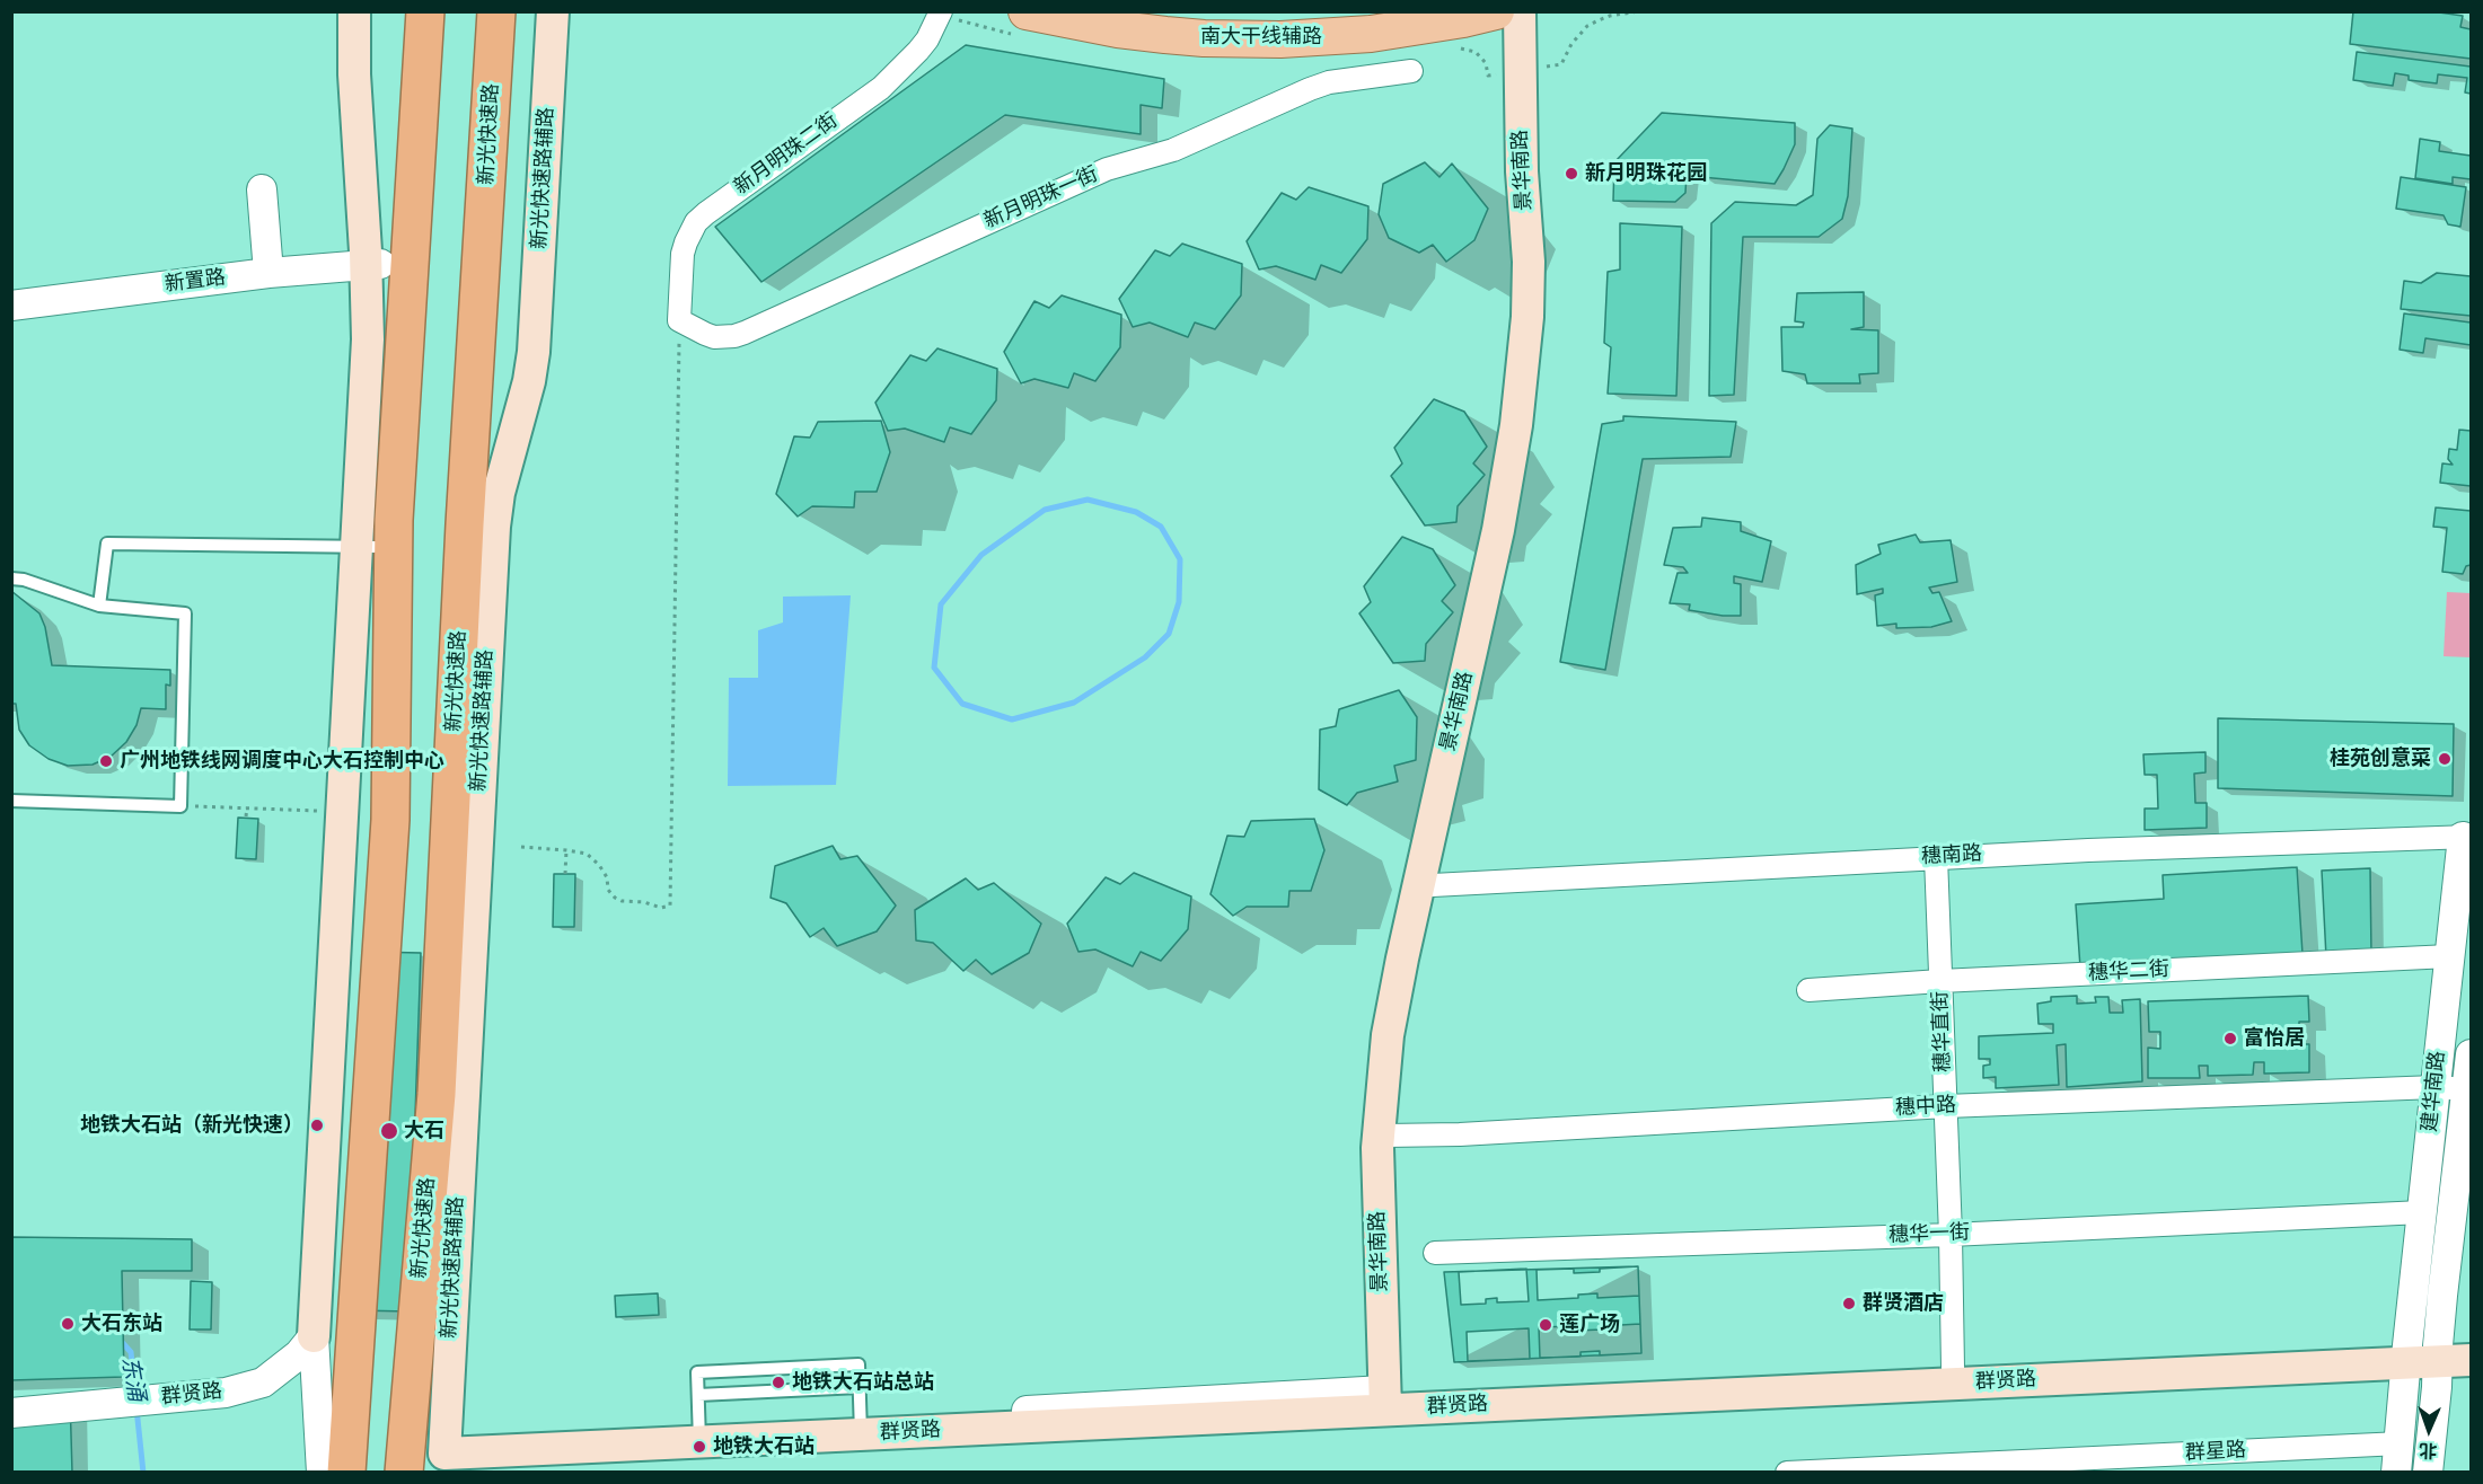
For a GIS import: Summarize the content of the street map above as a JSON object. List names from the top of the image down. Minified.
{"streets":{"highway":["新光快速路"],"main road":["南大干线辅路","景华南路","新光快速路辅路","群贤路"],"street":["新月明珠二街","新月明珠一街","新置路","穗南路","穗华二街","穗华直街","建华南路","穗中路","穗华一街","群星路"]},"crossings":[["新月明珠二街","新月明珠一街"],["景华南路","群贤路"],["新光快速路辅路","群贤路"],["穗南路","穗华直街"],["穗南路","建华南路"],["穗华二街","穗华直街"],["穗华二街","建华南路"],["穗华直街","穗中路"],["穗华直街","穗华一街"],["穗华直街","群贤路"],["建华南路","穗中路"],["建华南路","穗华一街"],["建华南路","群贤路"]],"water":["东涌"],"places":["新月明珠花园","桂苑创意菜","广州地铁线网调度中心大石控制中心","富怡居","地铁大石站（新光快速）","大石","群贤酒店","大石东站","莲广场","地铁大石站总站","地铁大石站"],"north":"bottom"}
